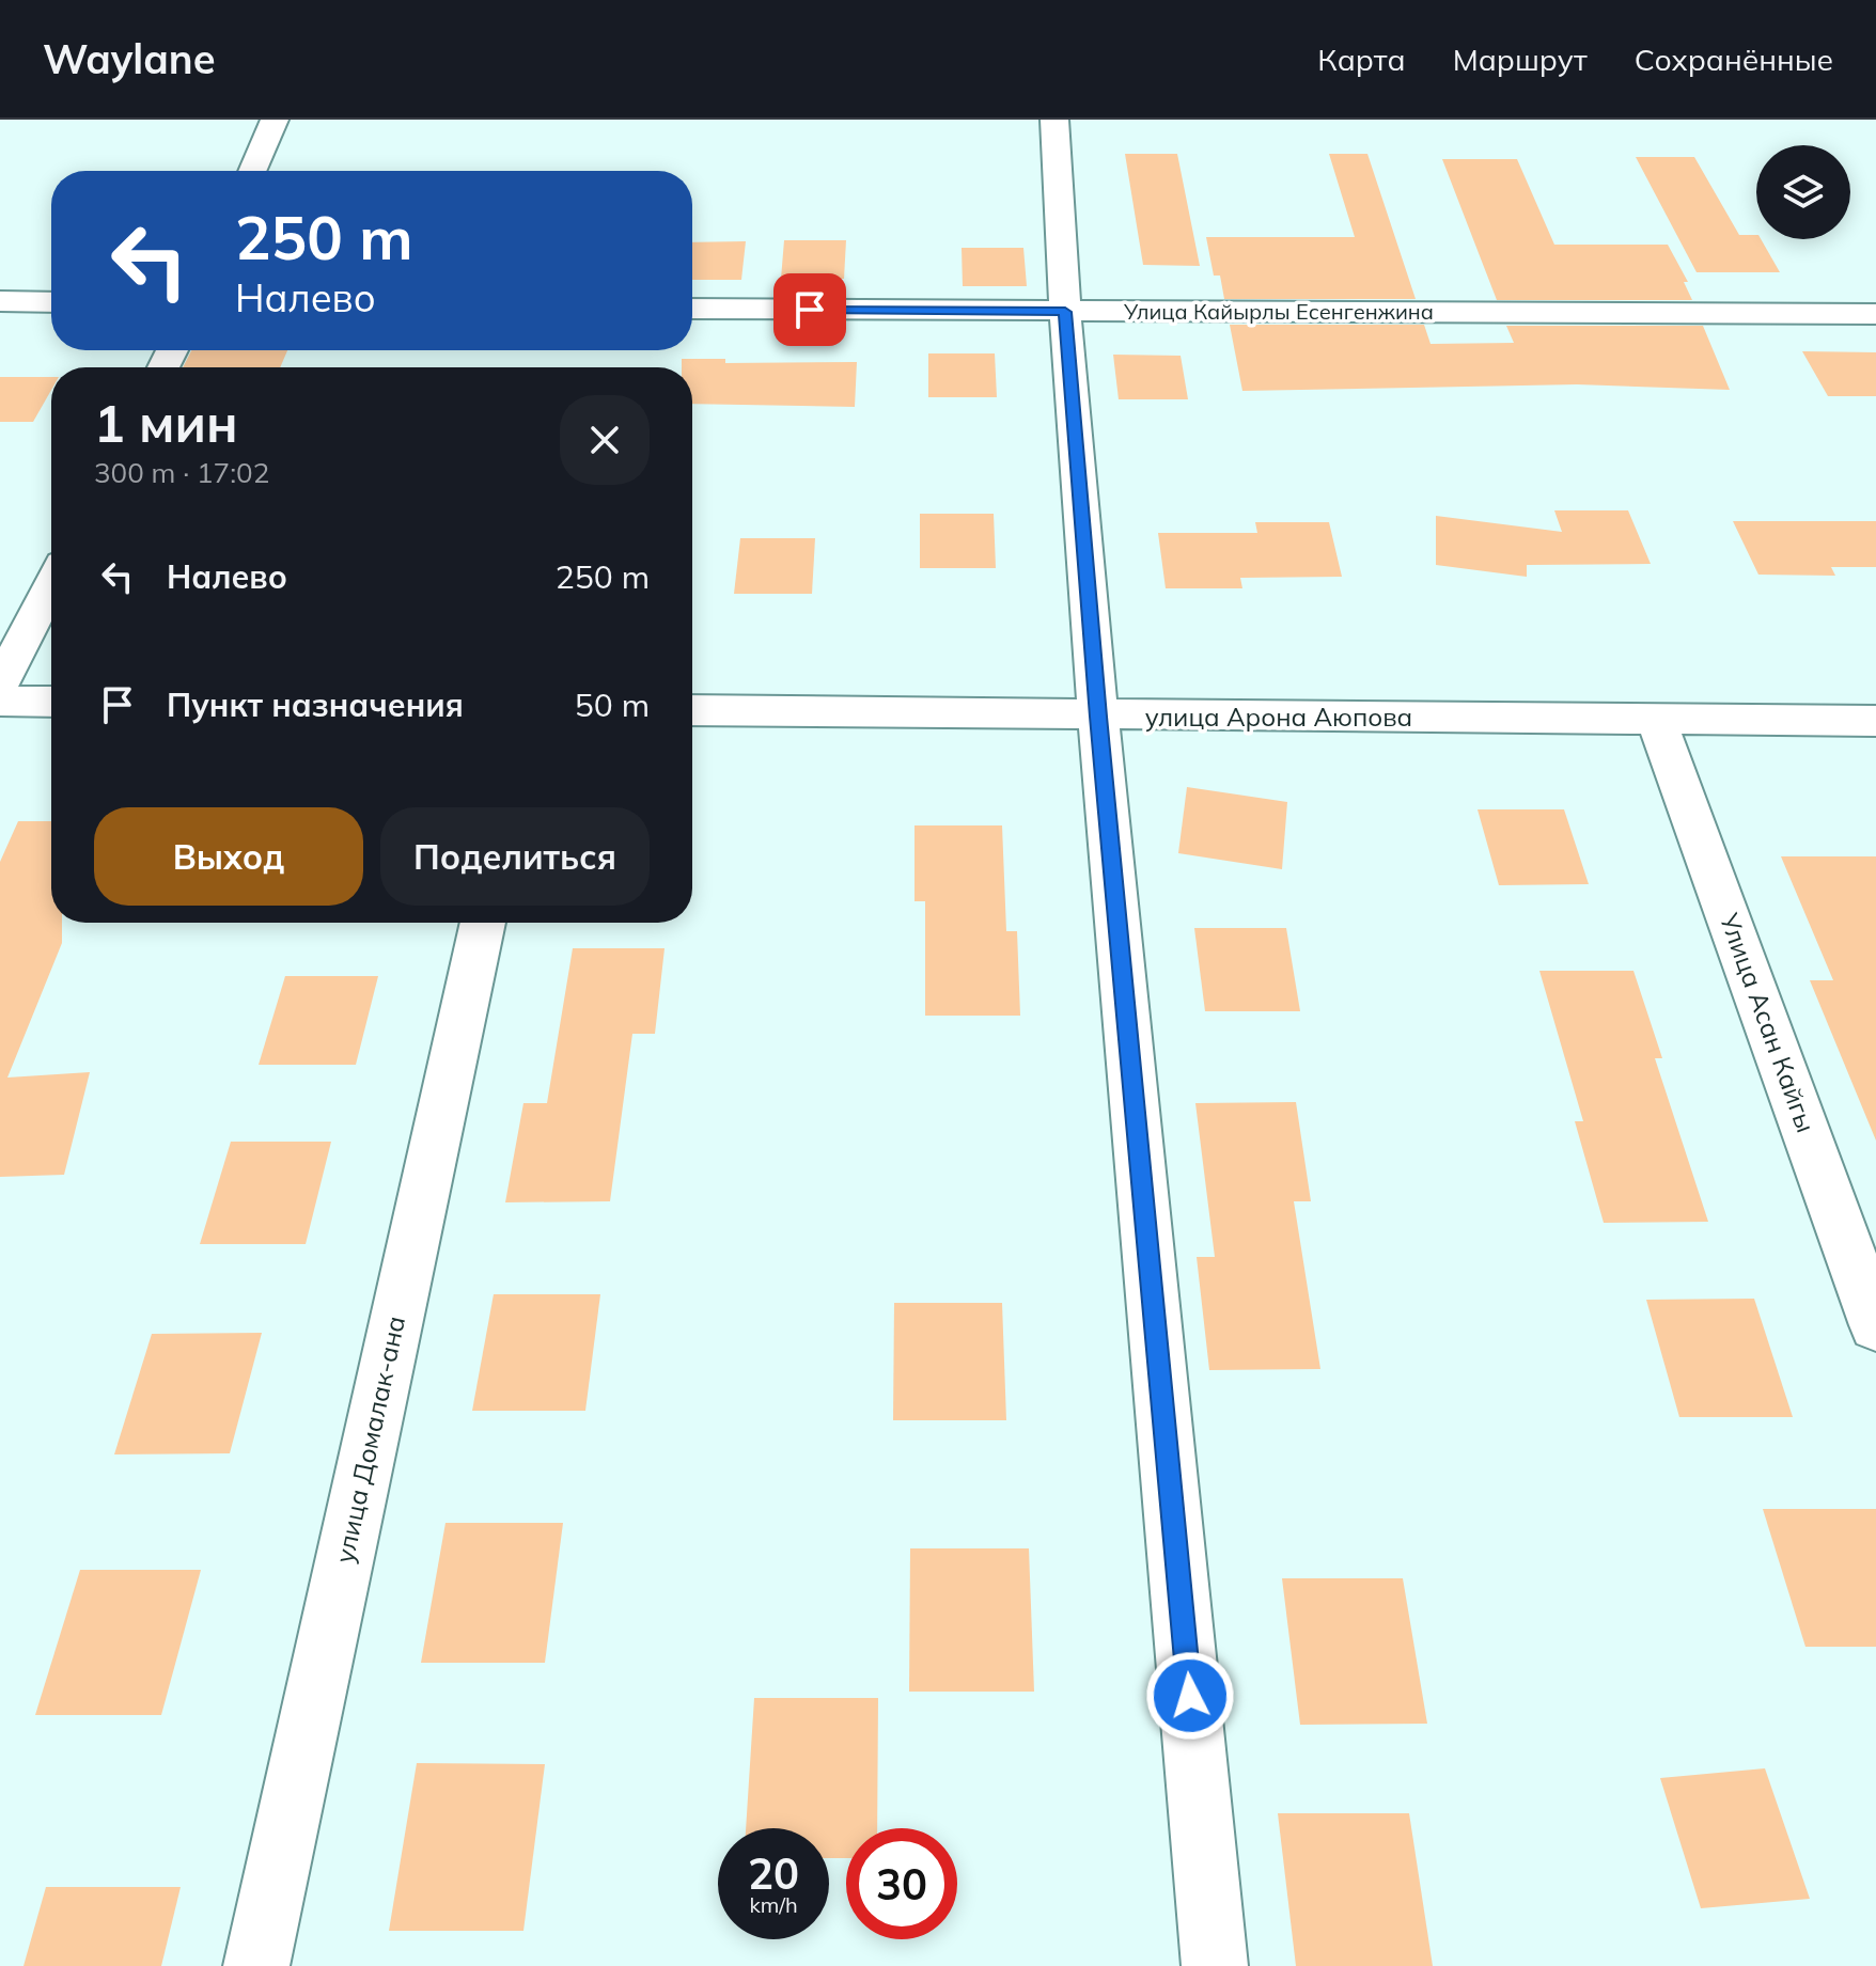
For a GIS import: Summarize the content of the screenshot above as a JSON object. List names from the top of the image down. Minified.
{"streets":{"street":["Улица Кайырлы Есенгенжина","улица Арона Аюпова","Улица Асан Кайгы","улица Домалак-ана"]},"crossings":[["улица Арона Аюпова","Улица Асан Кайгы"]],"page":{"header":"Waylane","nav":["Карта","Маршрут","Сохранённые"],"turn":["250 m","Налево"],"heading":["1 мин","300 m · 17:02"],"list":[{"name":"Налево","value":"250 m"},{"name":"Пункт назначения","value":"50 m"}],"buttons":["Выход","Поделиться"],"speed":"20 km/h","limit":"30"}}
